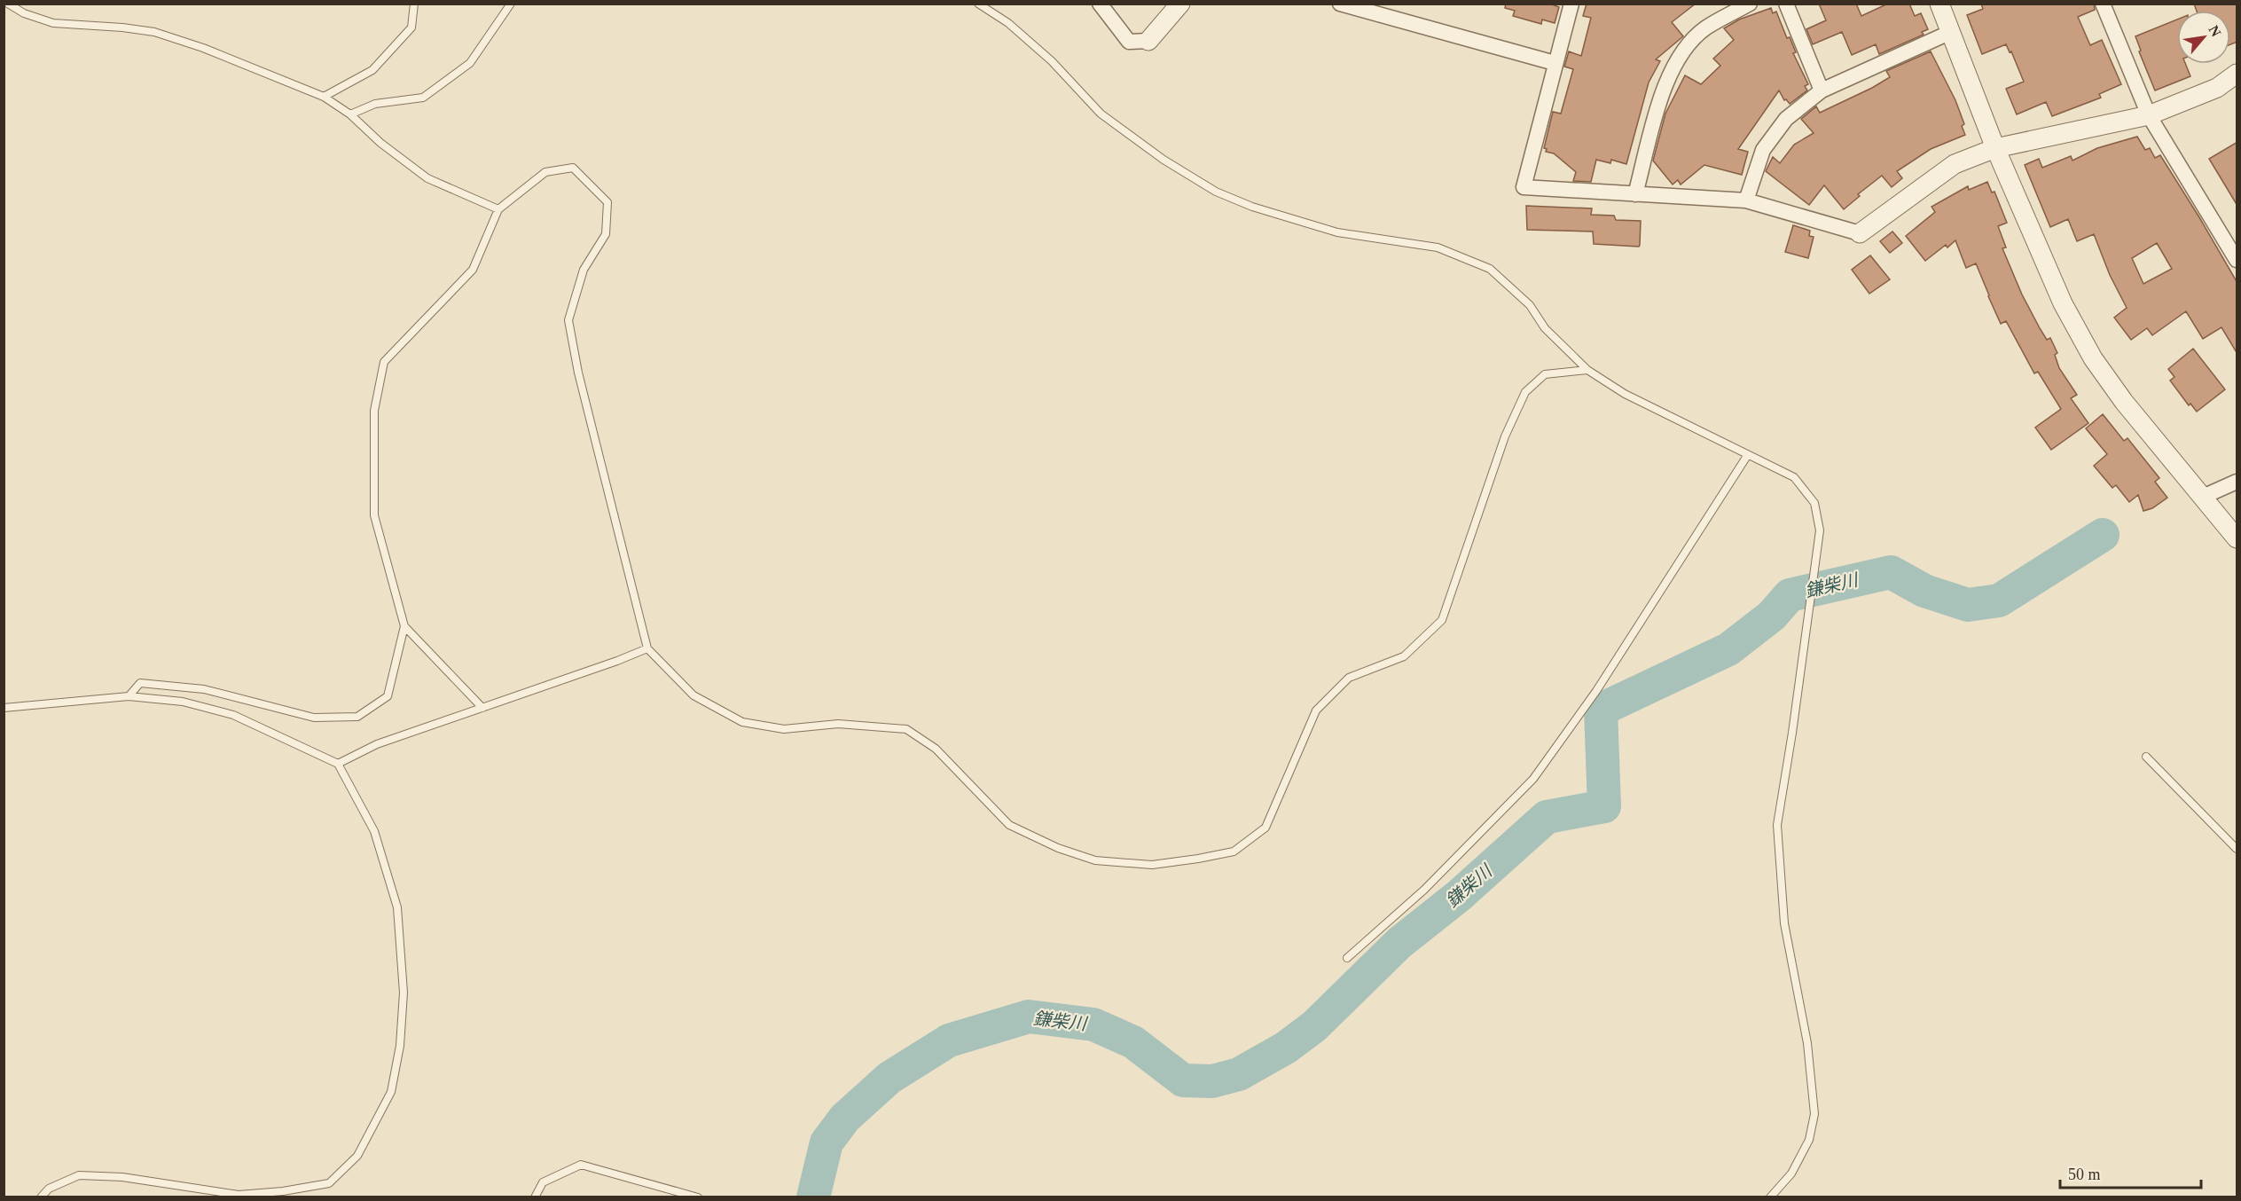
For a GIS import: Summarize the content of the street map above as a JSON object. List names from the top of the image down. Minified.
{"water":["鎌柴川"],"scale_bar":"50 m","north":"top right"}
